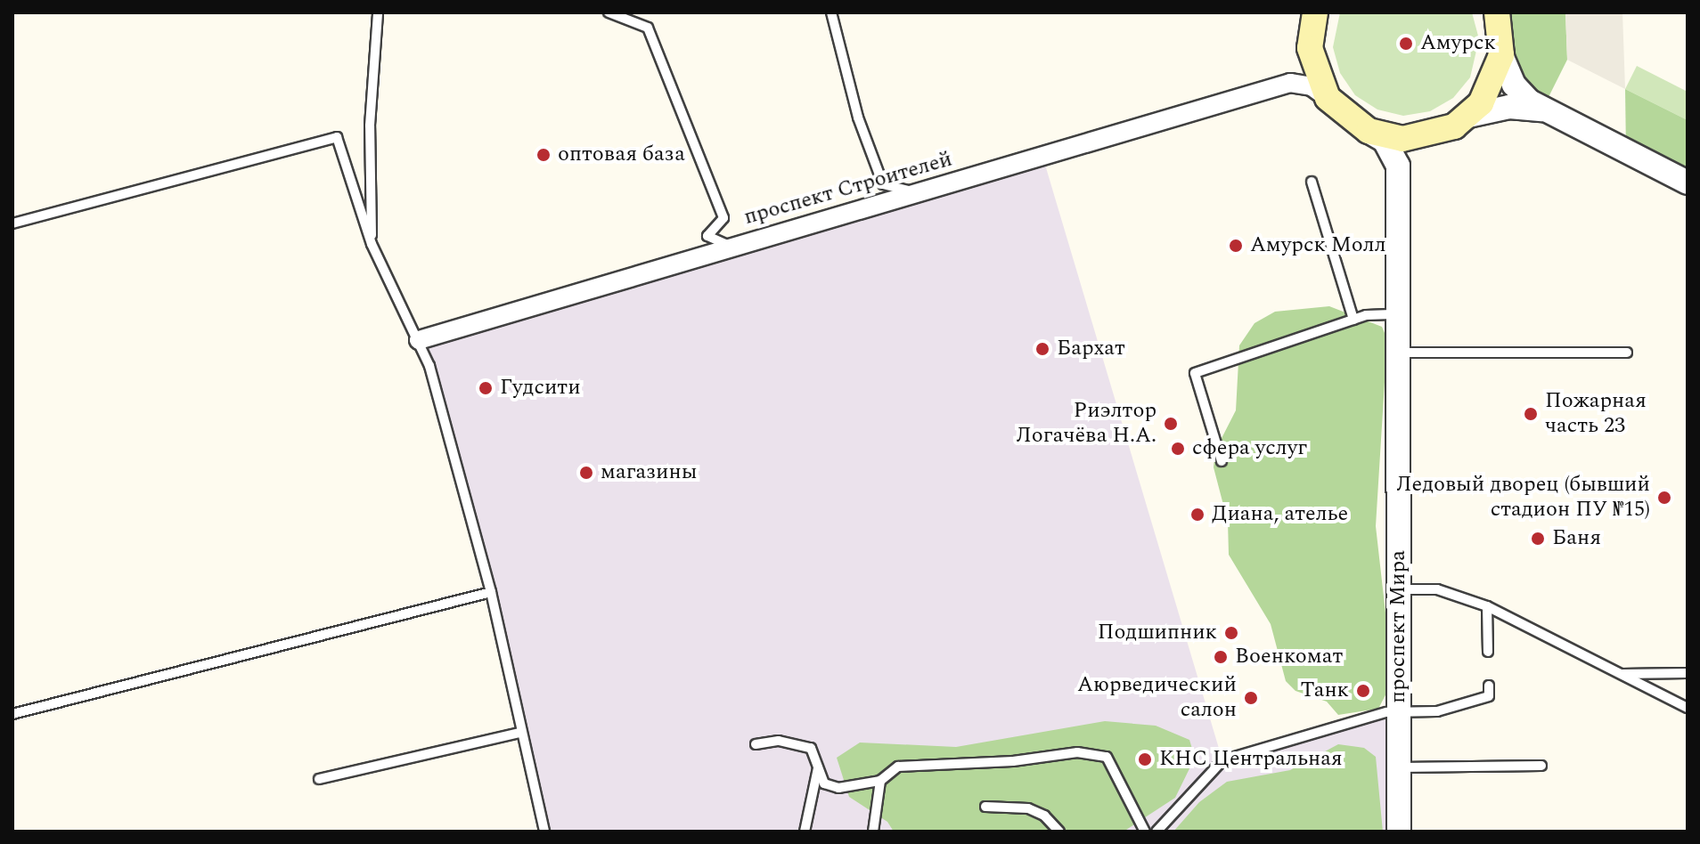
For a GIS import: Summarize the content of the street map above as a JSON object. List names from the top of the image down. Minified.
{"streets":{"street":["проспект Строителей","проспект Мира"]},"places":["Амурск","оптовая база","Амурск Молл","Бархат","Гудсити","Пожарная часть 23","Риэлтор Логачёва Н.А.","сфера услуг","магазины","Ледовый дворец (бывший cтадион ПУ №15)","Диана, ателье","Баня","Подшипник","Военкомат","Танк","Аюрведический салон","КНС Центральная"]}
